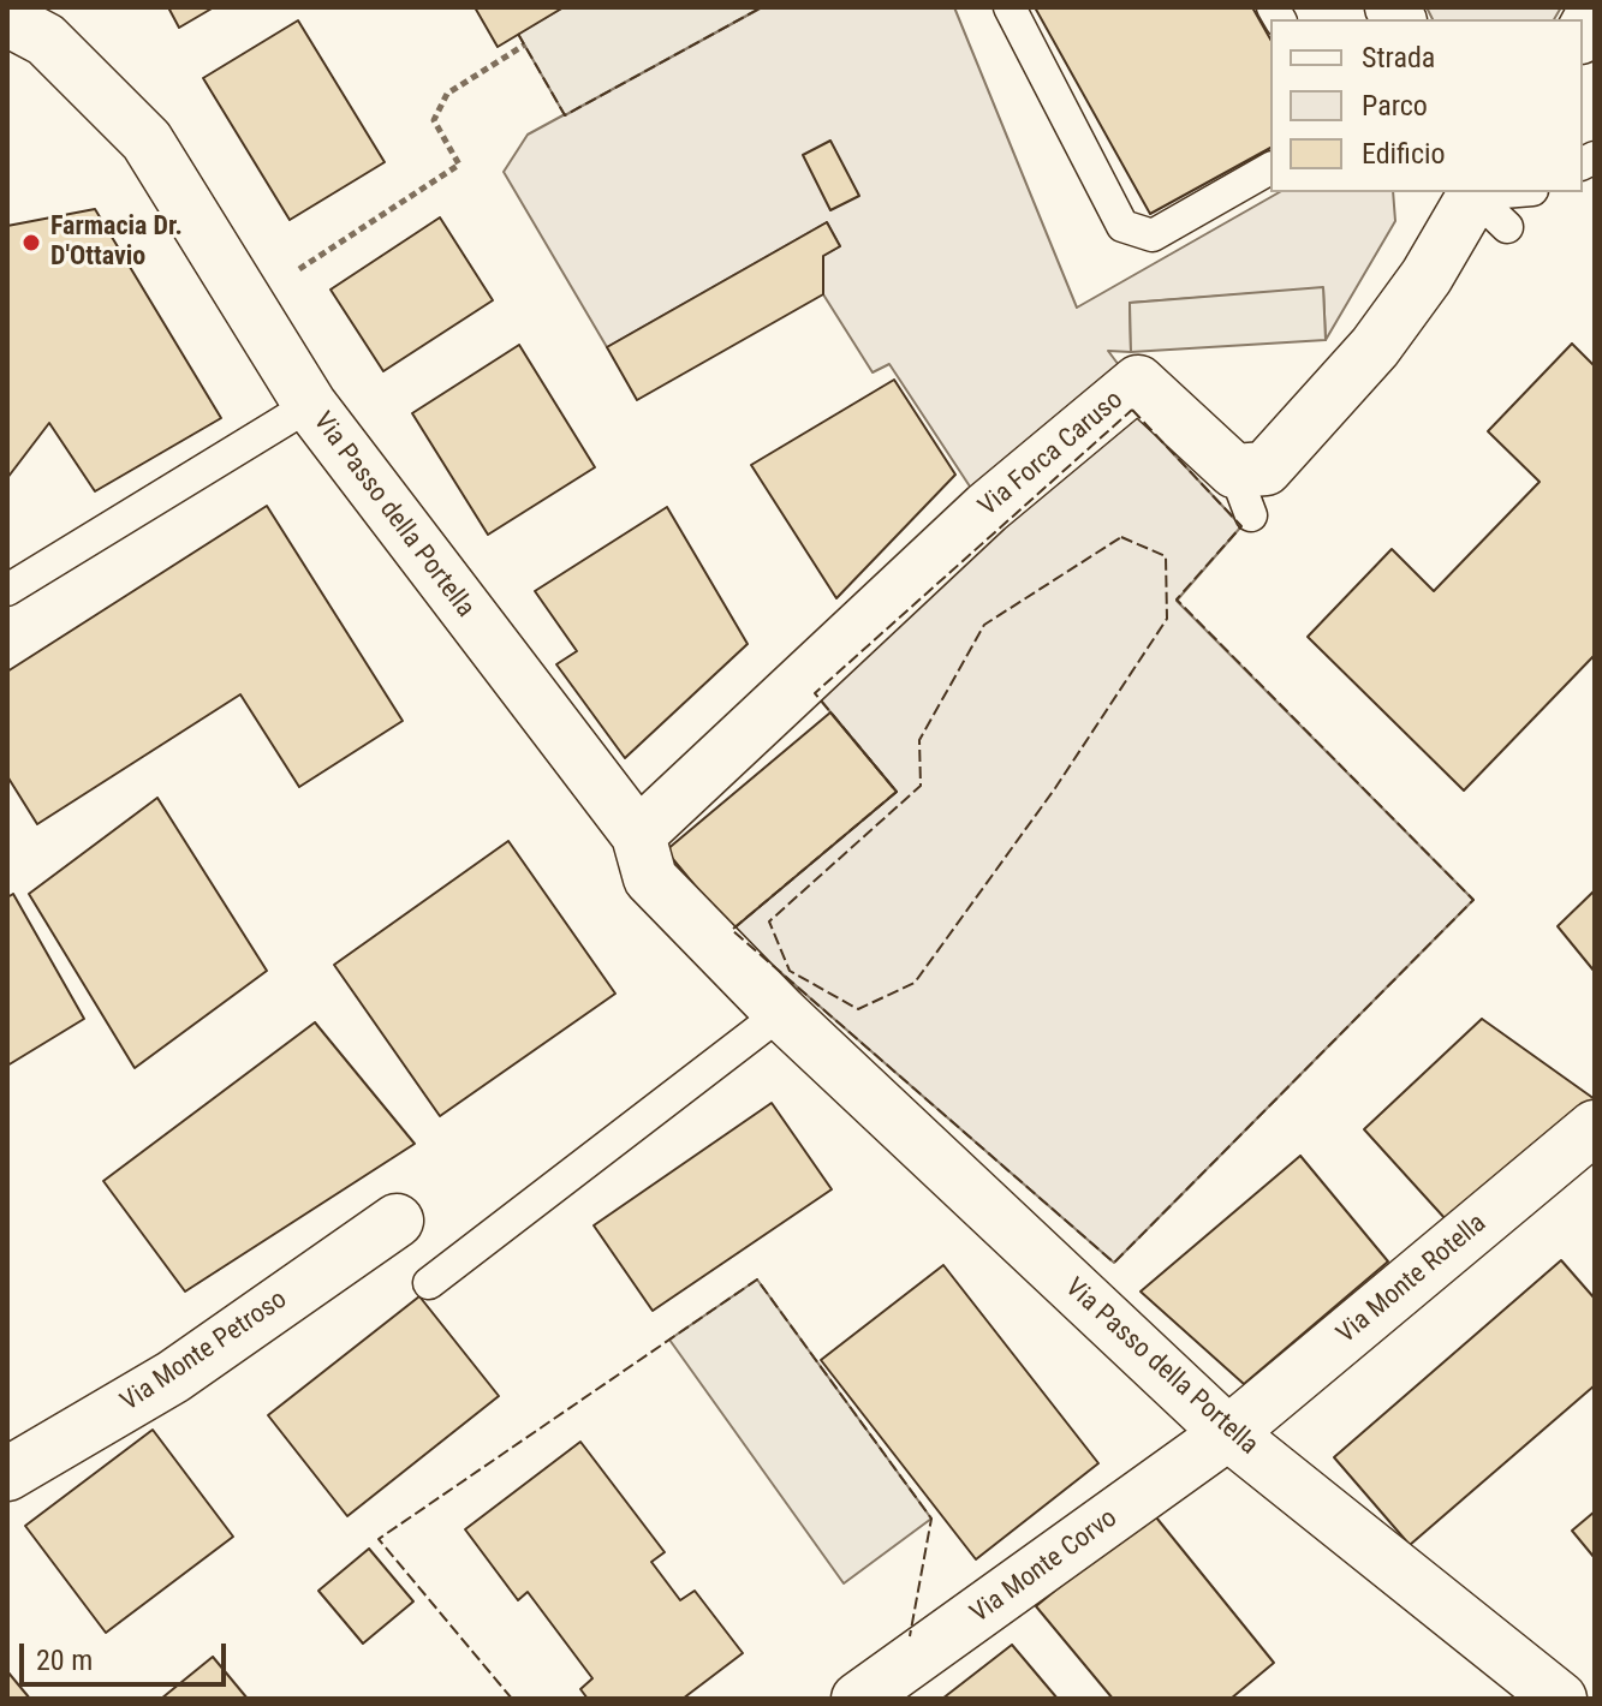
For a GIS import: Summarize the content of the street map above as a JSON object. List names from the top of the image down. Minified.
{"streets":{"street":["Via Forca Caruso","Via Passo della Portella","Via Monte Rotella","Via Monte Petroso","Via Monte Corvo"]},"crossings":[["Via Forca Caruso","Via Passo della Portella"],["Via Passo della Portella","Via Monte Rotella"],["Via Passo della Portella","Via Monte Corvo"],["Via Monte Rotella","Via Monte Corvo"]],"places":["Farmacia Dr. D'Ottavio"],"legend":["Strada","Parco","Edificio"],"scale_bar":"20 m"}
